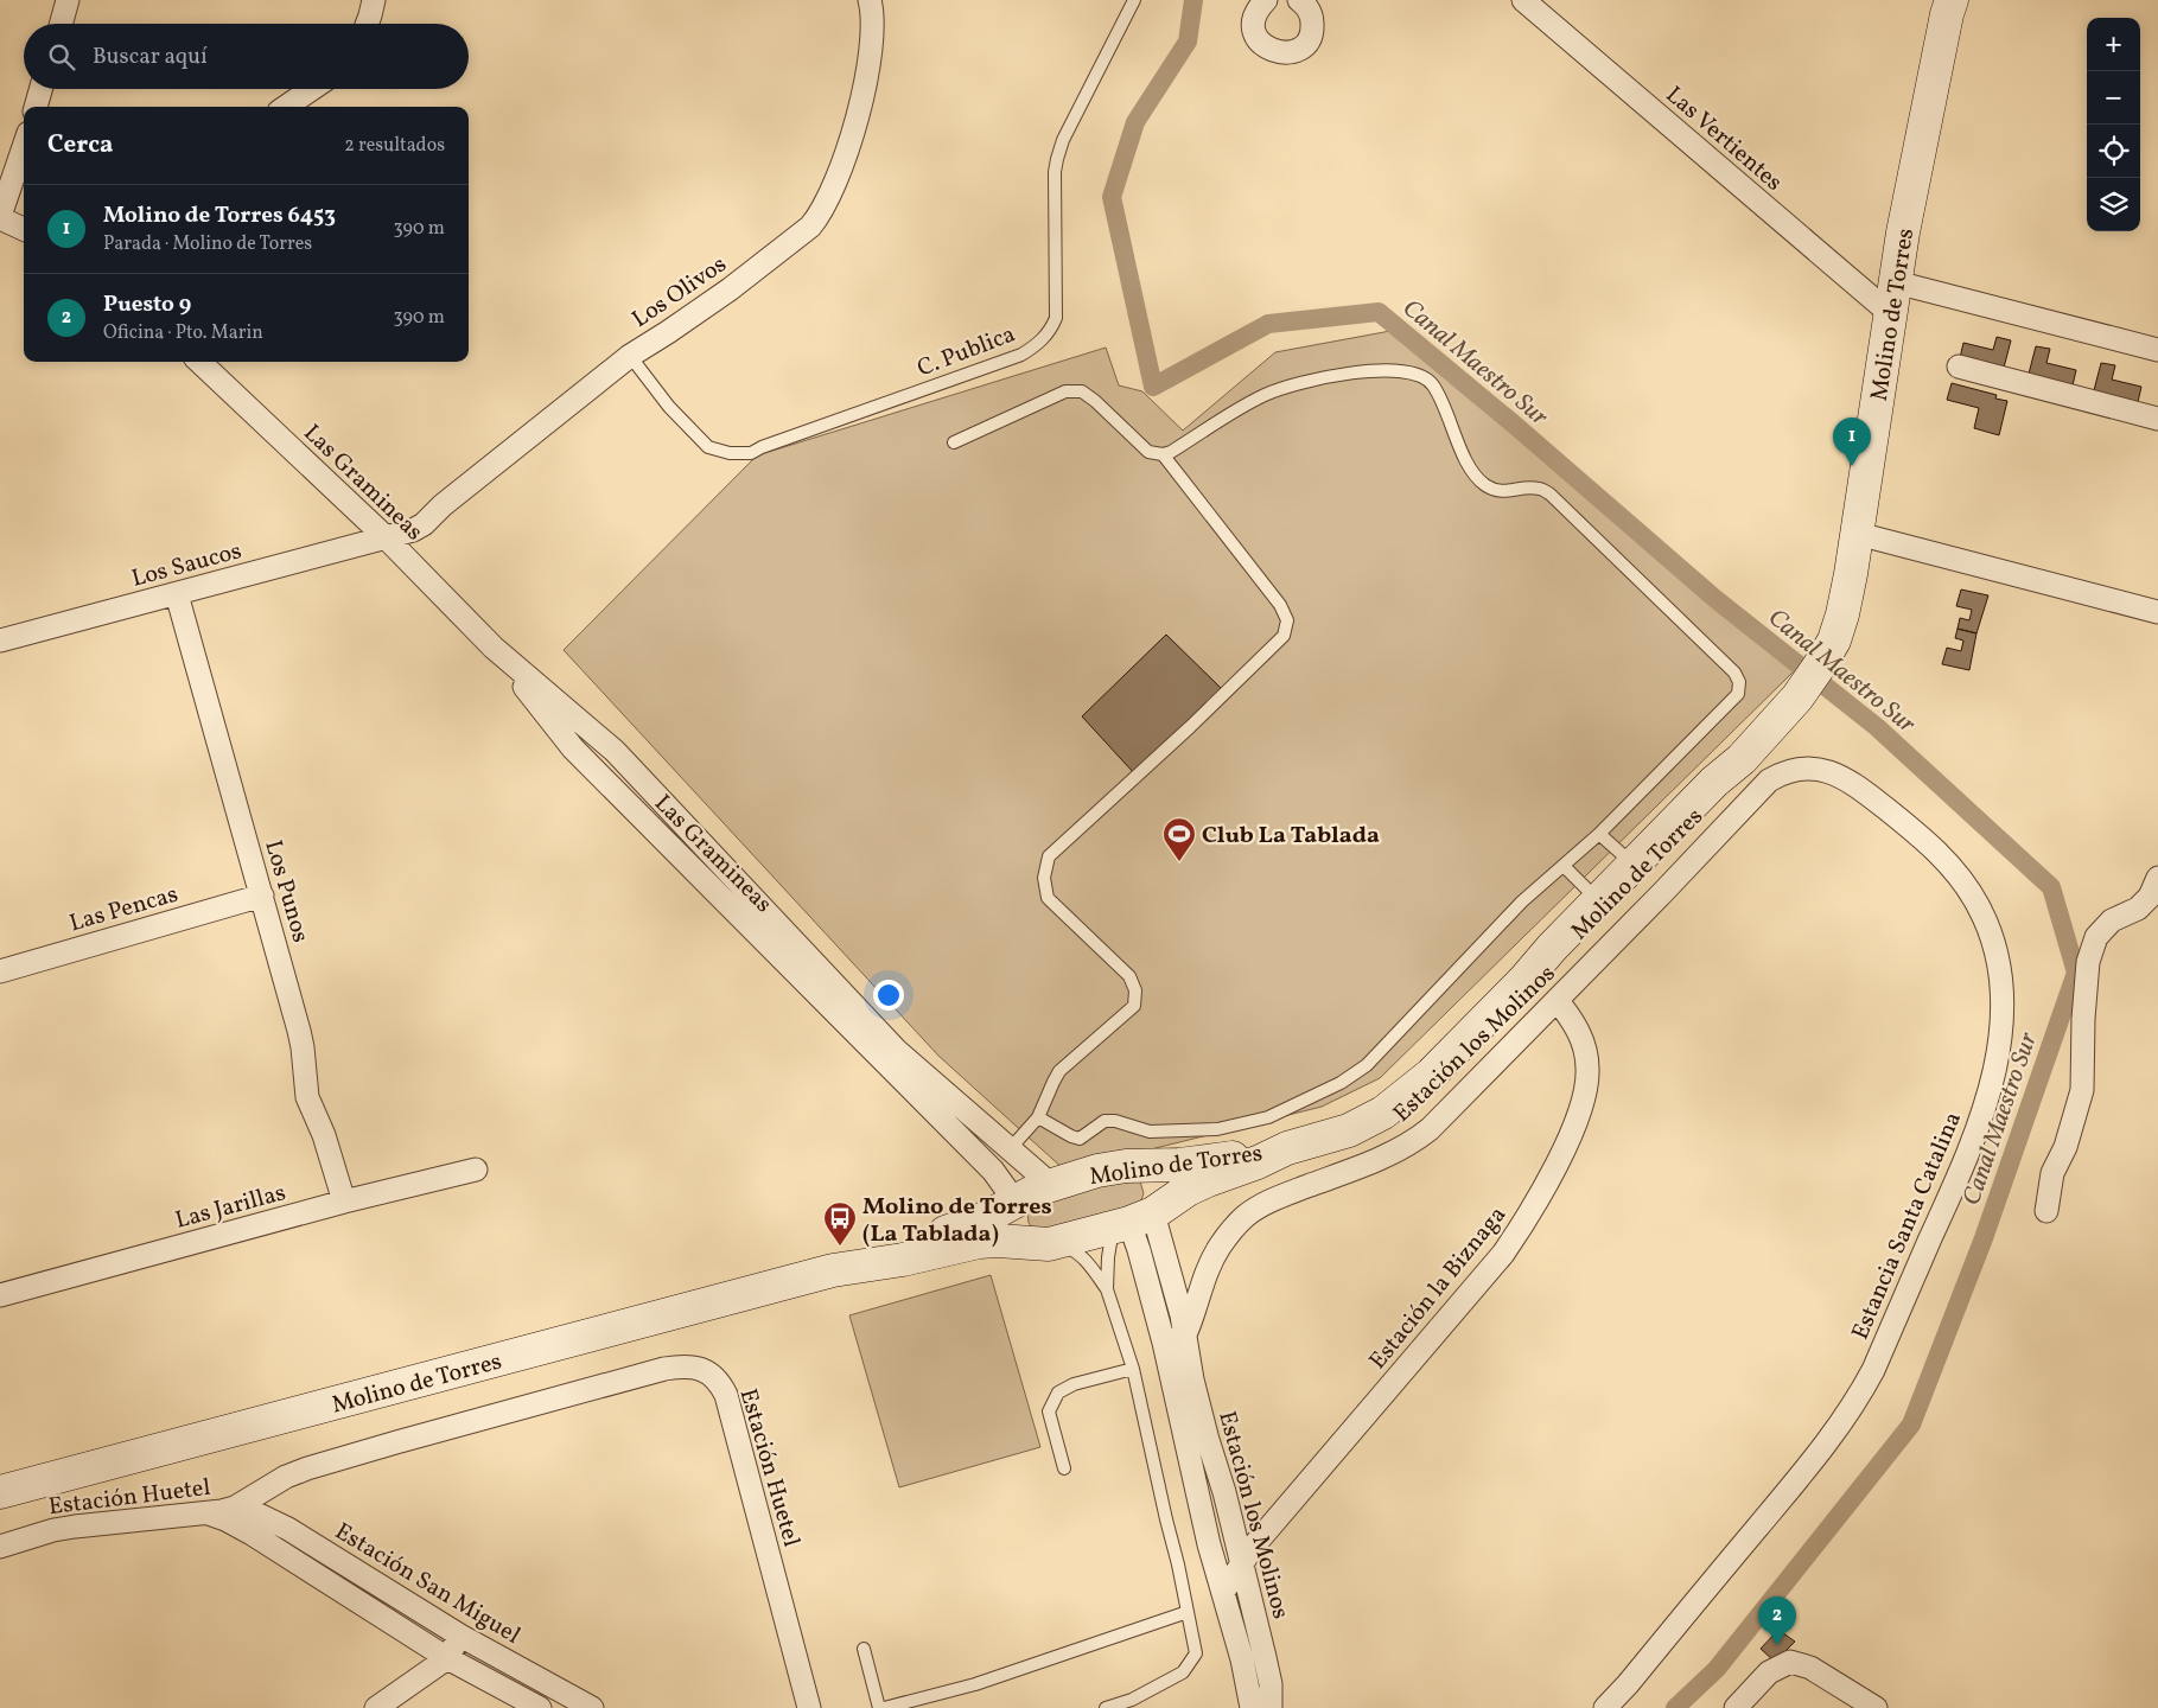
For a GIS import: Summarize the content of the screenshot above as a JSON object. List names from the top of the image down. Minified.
{"streets":{"main road":["Molino de Torres"],"street":["Las Vertientes","Los Olivos","Las Gramineas","Los Saucos","Los Punos","Las Pencas","Estación los Molinos","Las Jarillas","Estancia Santa Catalina","Estación la Biznaga","Estación Huetel","Estación San Miguel"],"lane":["C. Publica"]},"crossings":[["Las Vertientes","Molino de Torres"],["Los Olivos","C. Publica"],["Los Olivos","Las Gramineas"],["Los Olivos","Los Saucos"],["Molino de Torres","Estación los Molinos"],["Las Gramineas","Los Saucos"],["Los Saucos","Los Punos"],["Los Punos","Las Pencas"],["Los Punos","Las Jarillas"],["Estación los Molinos","Estancia Santa Catalina"],["Estación los Molinos","Estación la Biznaga"],["Estación Huetel","Estación San Miguel"]],"water":["Canal Maestro Sur"],"places":{"sports":["Club La Tablada"],"bus stop":["Molino de Torres (La Tablada)"]},"page":{"map_buttons":["+","−"],"search":"Buscar aquí","heading":["Cerca","2 resultados"],"list":[{"mark":"1","name":"Molino de Torres 6453","note":"Parada · Molino de Torres","value":"390 m"},{"mark":"2","name":"Puesto 9","note":"Oficina · Pto. Marin","value":"390 m"}],"pins":["1","2"]}}
